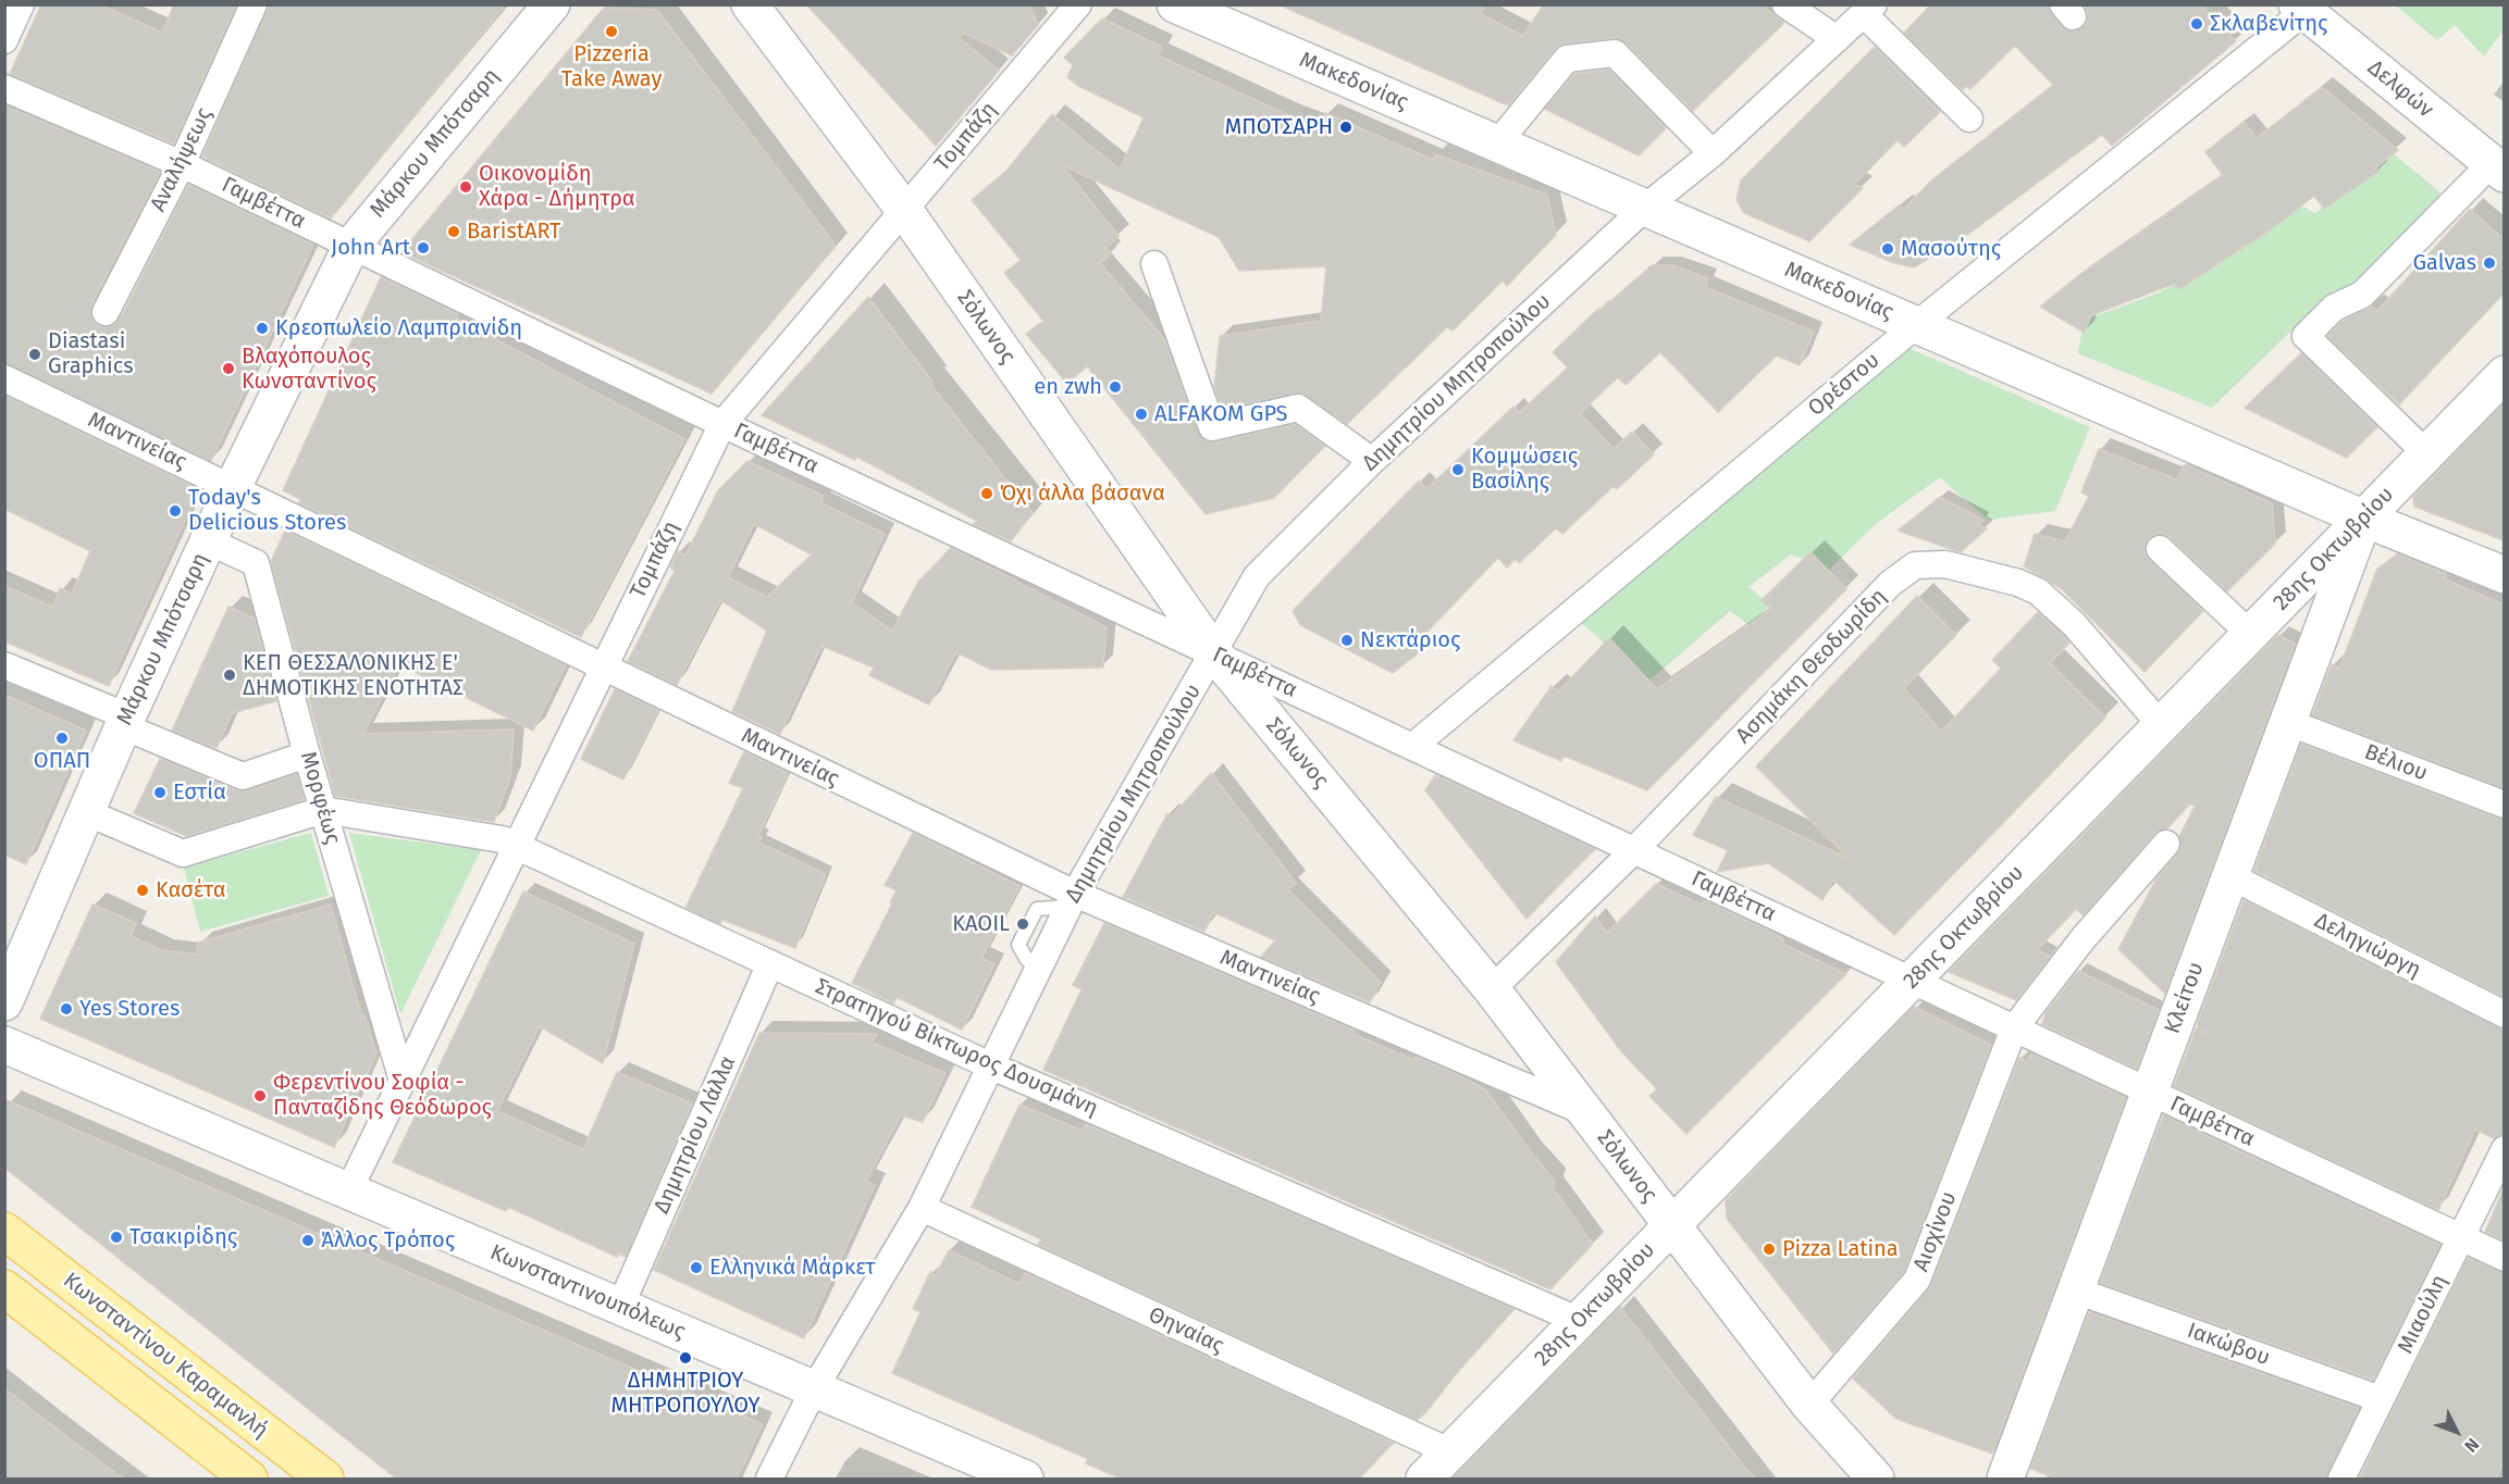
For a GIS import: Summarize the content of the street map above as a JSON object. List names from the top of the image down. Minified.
{"streets":{"main road":["Κωνσταντίνου Καραμανλή"],"street":["Μακεδονίας","Δελφών","Τομπάζη","Μάρκου Μπότσαρη","Αναλήψεως","Γαμβέττα","Σόλωνος","Δημητρίου Μητροπούλου","Ορέστου","Μαντινείας","28ης Οκτωβρίου","Ασημάκη Θεοδωρίδη","Βέλιου","Μορφέως","Δεληγιώργη","Κλείτου","Στρατηγού Βίκτωρος Δουσμάνη","Δημητρίου Λάλλα","Αισχίνου","Κωνσταντινουπόλεως","Μιαούλη","Θηναίας","Ιακώβου"]},"crossings":[["Μακεδονίας","Δημητρίου Μητροπούλου"],["Μακεδονίας","Ορέστου"],["Μακεδονίας","28ης Οκτωβρίου"],["Μακεδονίας","Κλείτου"],["Δελφών","Ορέστου"],["Τομπάζη","Γαμβέττα"],["Τομπάζη","Σόλωνος"],["Τομπάζη","Μαντινείας"],["Τομπάζη","Μορφέως"],["Τομπάζη","Στρατηγού Βίκτωρος Δουσμάνη"],["Τομπάζη","Κωνσταντινουπόλεως"],["Μάρκου Μπότσαρη","Γαμβέττα"],["Μάρκου Μπότσαρη","Μαντινείας"],["Μάρκου Μπότσαρη","Μορφέως"],["Αναλήψεως","Γαμβέττα"],["Γαμβέττα","Σόλωνος"],["Γαμβέττα","Δημητρίου Μητροπούλου"],["Γαμβέττα","Ορέστου"],["Γαμβέττα","28ης Οκτωβρίου"],["Γαμβέττα","Ασημάκη Θεοδωρίδη"],["Γαμβέττα","Κλείτου"],["Γαμβέττα","Αισχίνου"],["Γαμβέττα","Μιαούλη"],["Σόλωνος","Δημητρίου Μητροπούλου"],["Σόλωνος","Μαντινείας"],["Σόλωνος","28ης Οκτωβρίου"],["Σόλωνος","Ασημάκη Θεοδωρίδη"],["Σόλωνος","Αισχίνου"],["Δημητρίου Μητροπούλου","Μαντινείας"],["Δημητρίου Μητροπούλου","Στρατηγού Βίκτωρος Δουσμάνη"],["Δημητρίου Μητροπούλου","Κωνσταντινουπόλεως"],["Δημητρίου Μητροπούλου","Θηναίας"],["28ης Οκτωβρίου","Ασημάκη Θεοδωρίδη"],["28ης Οκτωβρίου","Κλείτου"],["28ης Οκτωβρίου","Στρατηγού Βίκτωρος Δουσμάνη"],["28ης Οκτωβρίου","Θηναίας"],["Βέλιου","Κλείτου"],["Μορφέως","Στρατηγού Βίκτωρος Δουσμάνη"],["Δεληγιώργη","Κλείτου"],["Κλείτου","Ιακώβου"],["Στρατηγού Βίκτωρος Δουσμάνη","Δημητρίου Λάλλα"],["Δημητρίου Λάλλα","Κωνσταντινουπόλεως"],["Μιαούλη","Ιακώβου"]],"places":["Σκλαβενίτης","Pizzeria Take Away","ΜΠΟΤΣΑΡΗ","Οικονομίδη Χάρα - Δήμητρα","BaristART","John Art","Μασούτης","Galvas","Κρεοπωλείο Λαμπριανίδη","Diastasi Graphics","Βλαχόπουλος Κωνσταντίνος","en zwh","ALFAKOM GPS","Κομμώσεις Βασίλης","Όχι άλλα βάσανα","Today's Delicious Stores","Νεκτάριος","ΚΕΠ ΘΕΣΣΑΛΟΝΙΚΗΣ Ε' ΔΗΜΟΤΙΚΗΣ ΕΝΟΤΗΤΑΣ","ΟΠΑΠ","Εστία","Κασέτα","KAOIL","Yes Stores","Φερεντίνου Σοφία - Πανταζίδης Θεόδωρος","Τσακιρίδης","Άλλος Τρόπος","Pizza Latina","Ελληνικά Μάρκετ","ΔΗΜΗΤΡΙΟΥ ΜΗΤΡΟΠΟΥΛΟΥ"],"north":"bottom right"}
